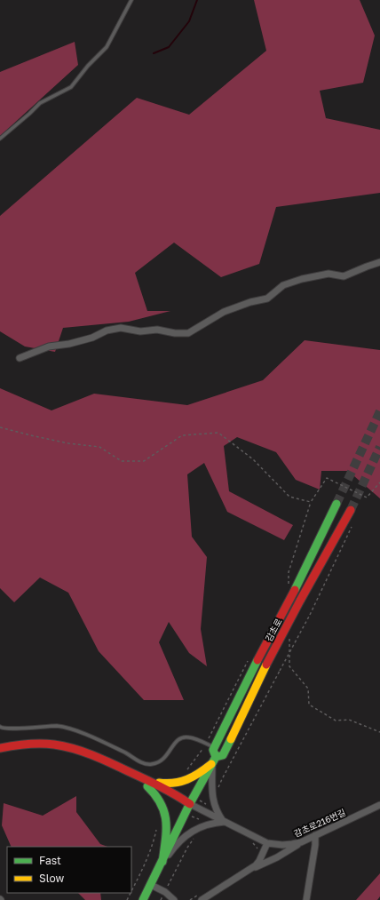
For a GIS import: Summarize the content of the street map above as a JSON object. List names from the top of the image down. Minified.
{"streets":{"main road":["감초로"],"street":["감초로216번길"]},"legend":["Fast","Slow"]}
